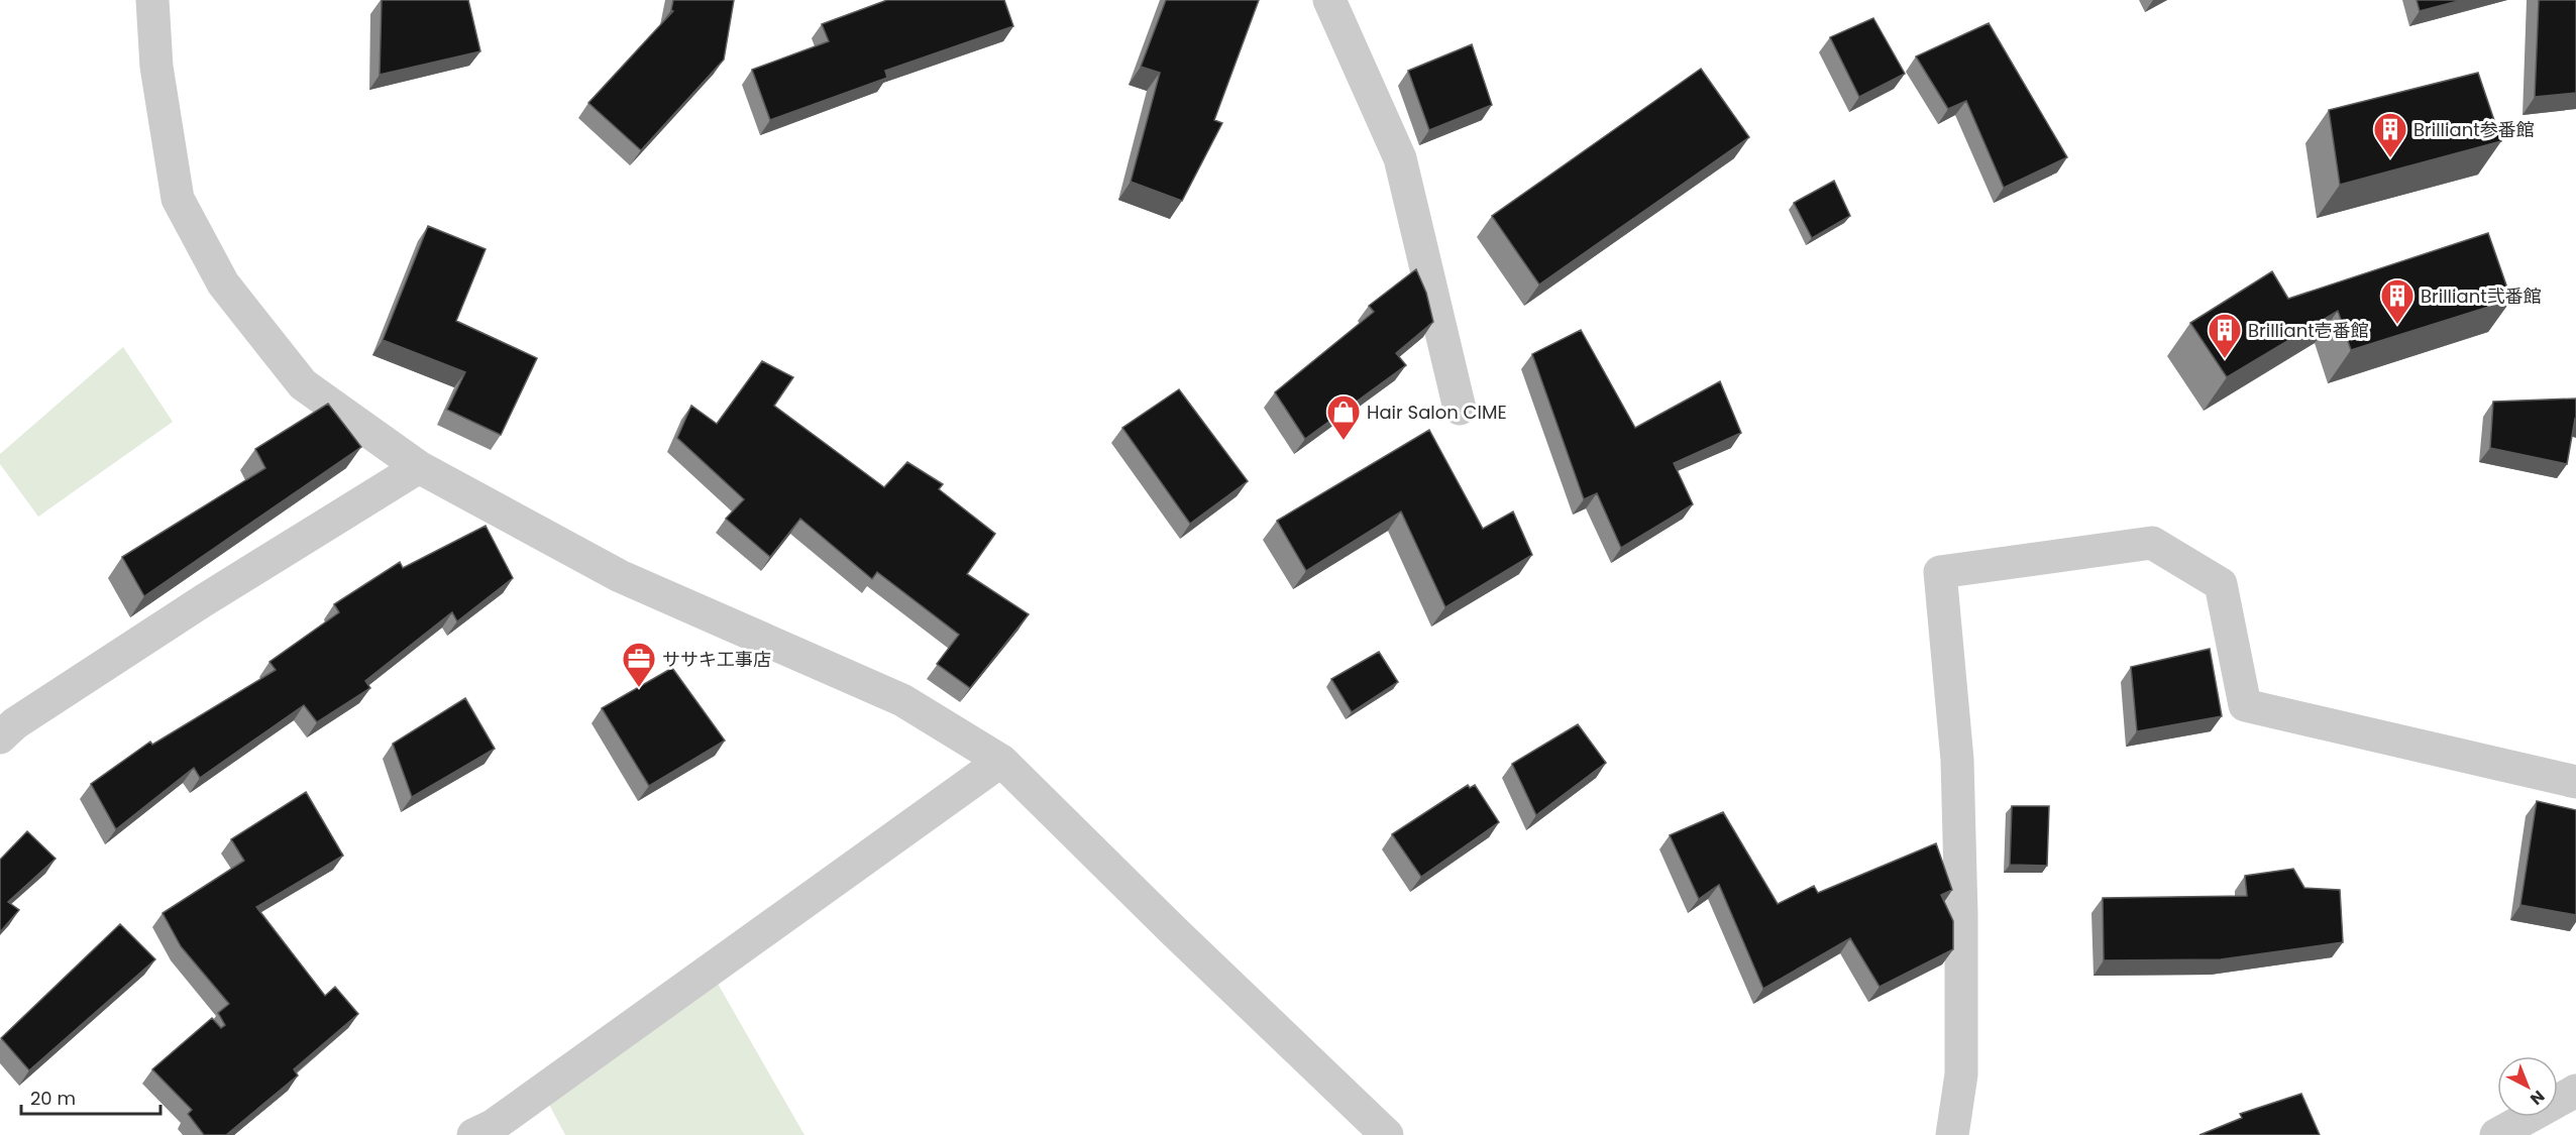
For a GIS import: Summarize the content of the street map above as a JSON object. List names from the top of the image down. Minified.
{"places":{"building":["Brilliant参番館","Brilliant弐番館","Brilliant壱番館"],"shop":["Hair Salon CIME"],"office":["ササキ工事店"]},"scale_bar":"20 m","north":"bottom right"}
